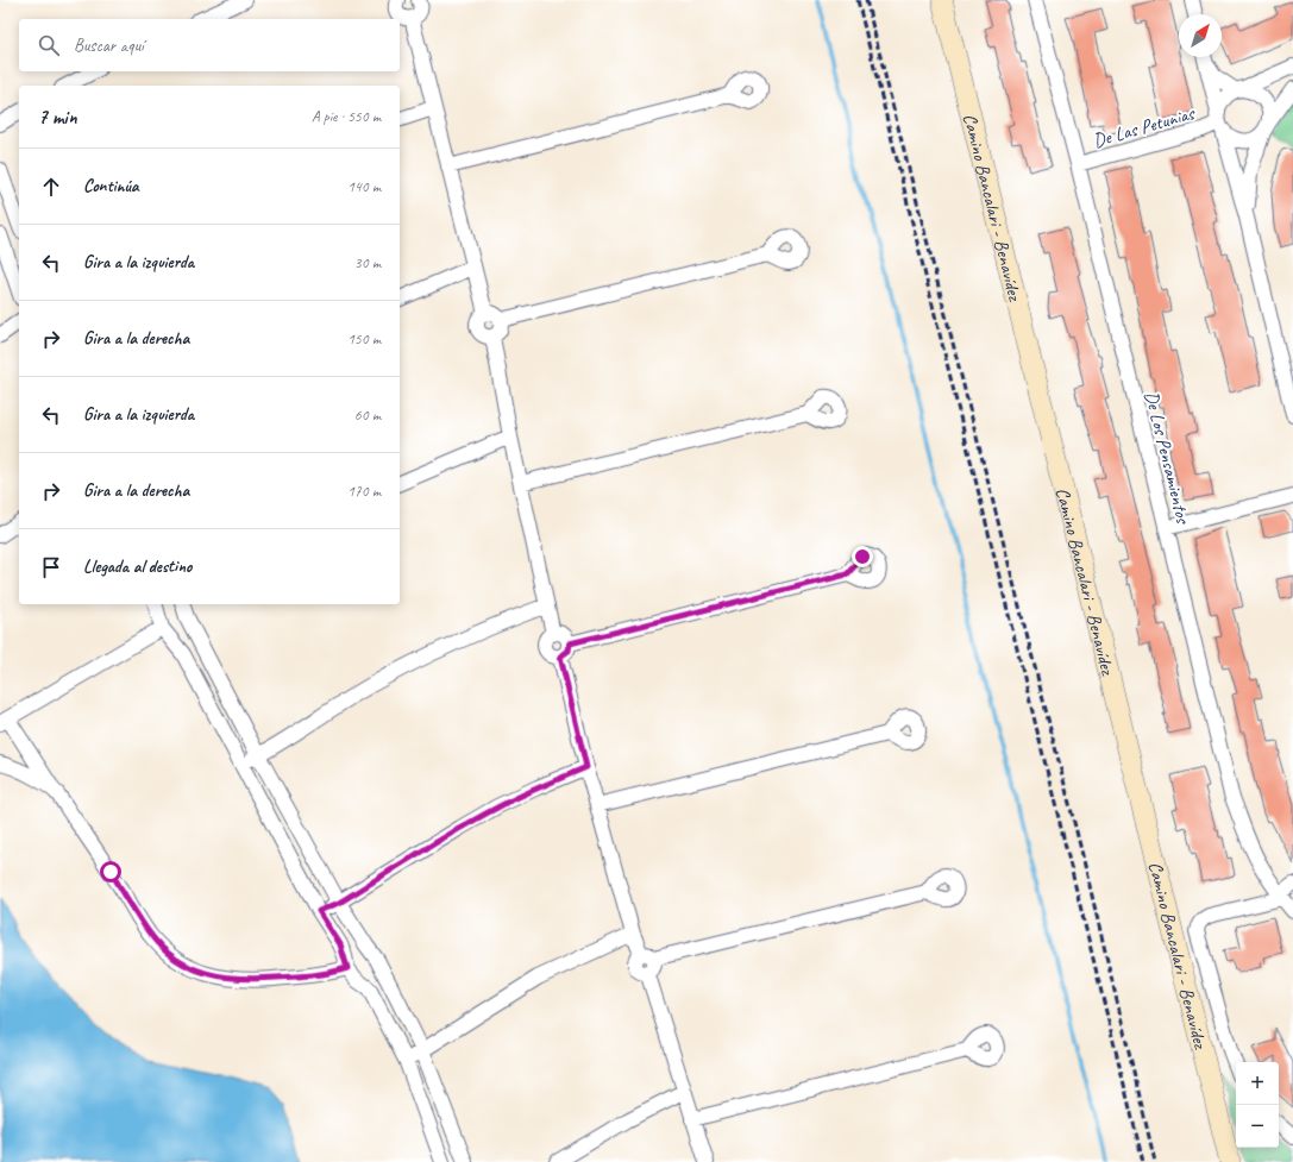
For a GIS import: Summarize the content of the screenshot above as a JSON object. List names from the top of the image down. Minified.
{"streets":{"main road":["Camino Bancalari - Benavídez"],"street":["De Las Petunias","De Los Pensamientos"]},"crossings":[["De Las Petunias","De Los Pensamientos"]],"north":"top right","page":{"search":"Buscar aquí","heading":["7 min","A pie · 550 m"],"list":[["Continúa","140 m"],["Gira a la izquierda","30 m"],["Gira a la derecha","150 m"],["Gira a la izquierda","60 m"],["Gira a la derecha","170 m"],"Llegada al destino"],"map_buttons":["+","−"]}}
